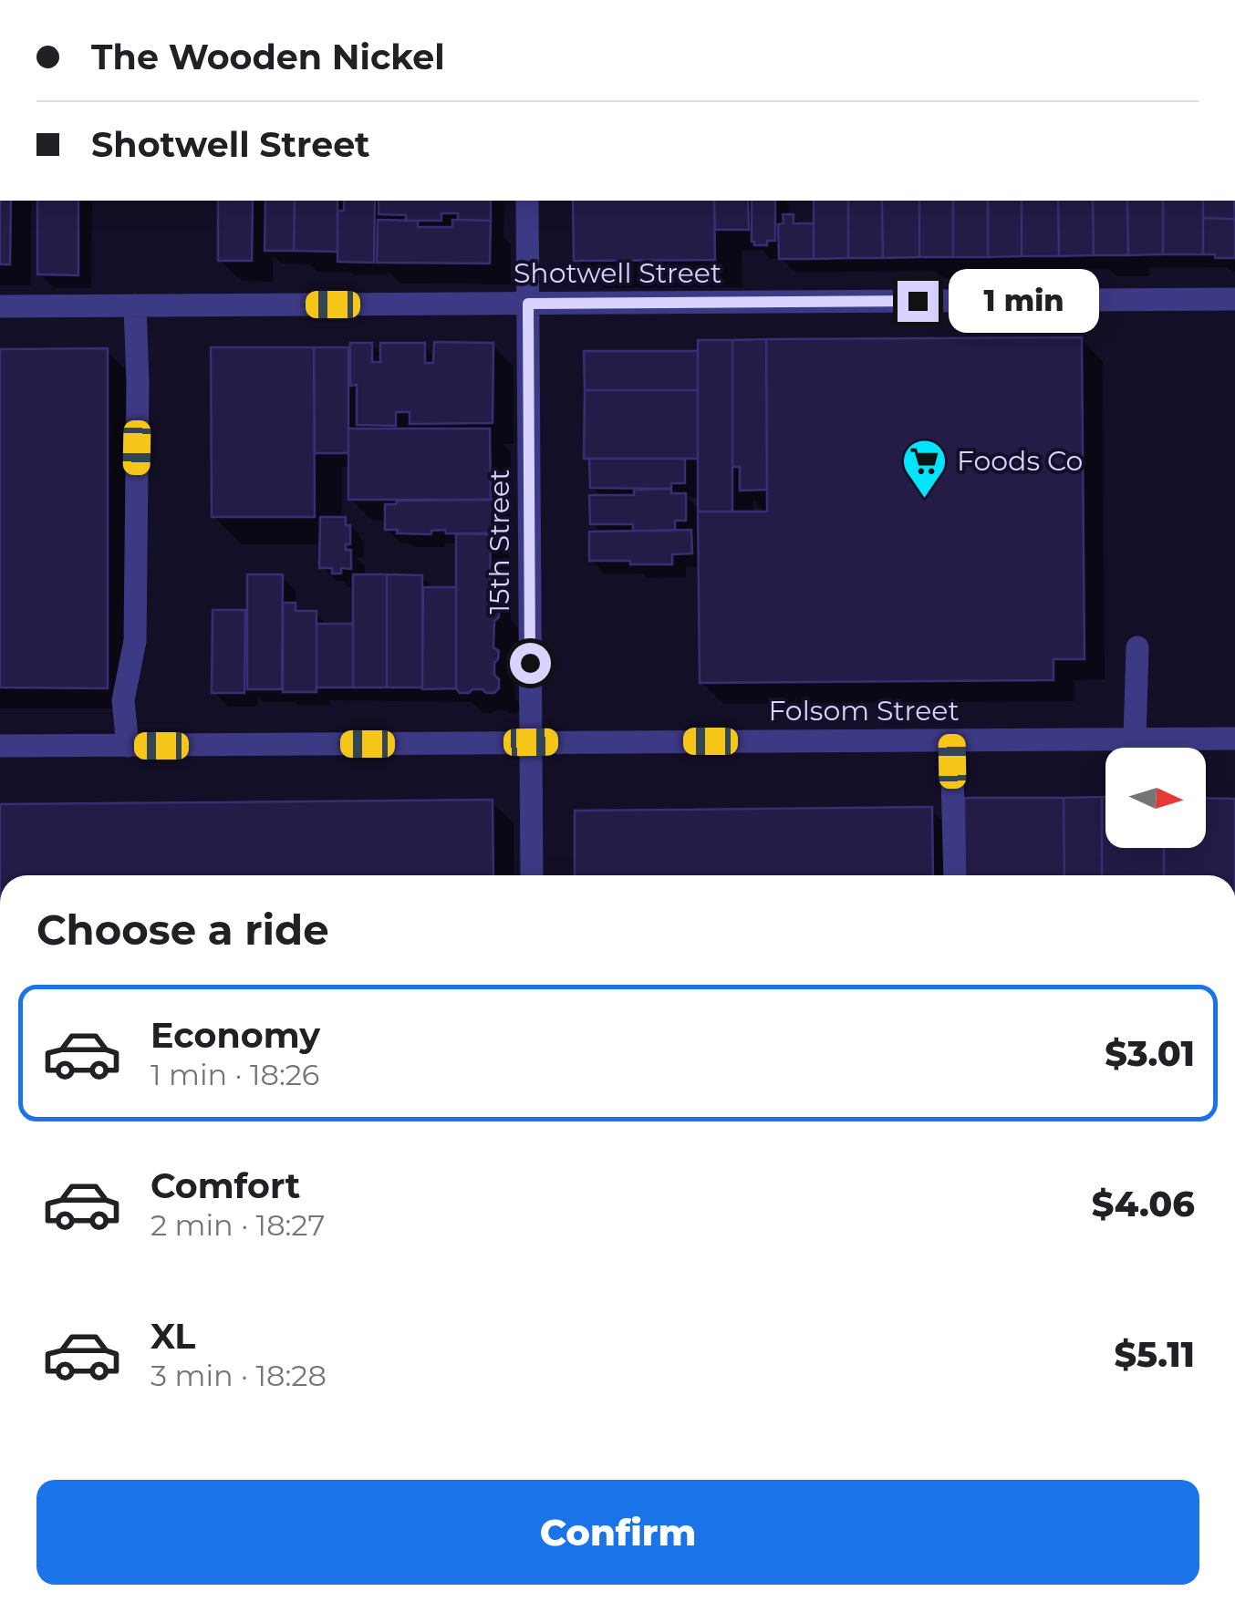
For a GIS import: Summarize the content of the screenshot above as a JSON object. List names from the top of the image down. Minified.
{"streets":{"street":["Shotwell Street","15th Street","Folsom Street"]},"crossings":[["Shotwell Street","15th Street"],["15th Street","Folsom Street"]],"places":{"supermarket":["Foods Co"]},"north":"right","page":{"banner":["The Wooden Nickel","Shotwell Street"],"bubble":"1 min","heading":"Choose a ride","list":[{"name":"Economy","note":"1 min · 18:26","value":"$3.01"},{"name":"Comfort","note":"2 min · 18:27","value":"$4.06"},{"name":"XL","note":"3 min · 18:28","value":"$5.11"}],"buttons":"Confirm"}}
